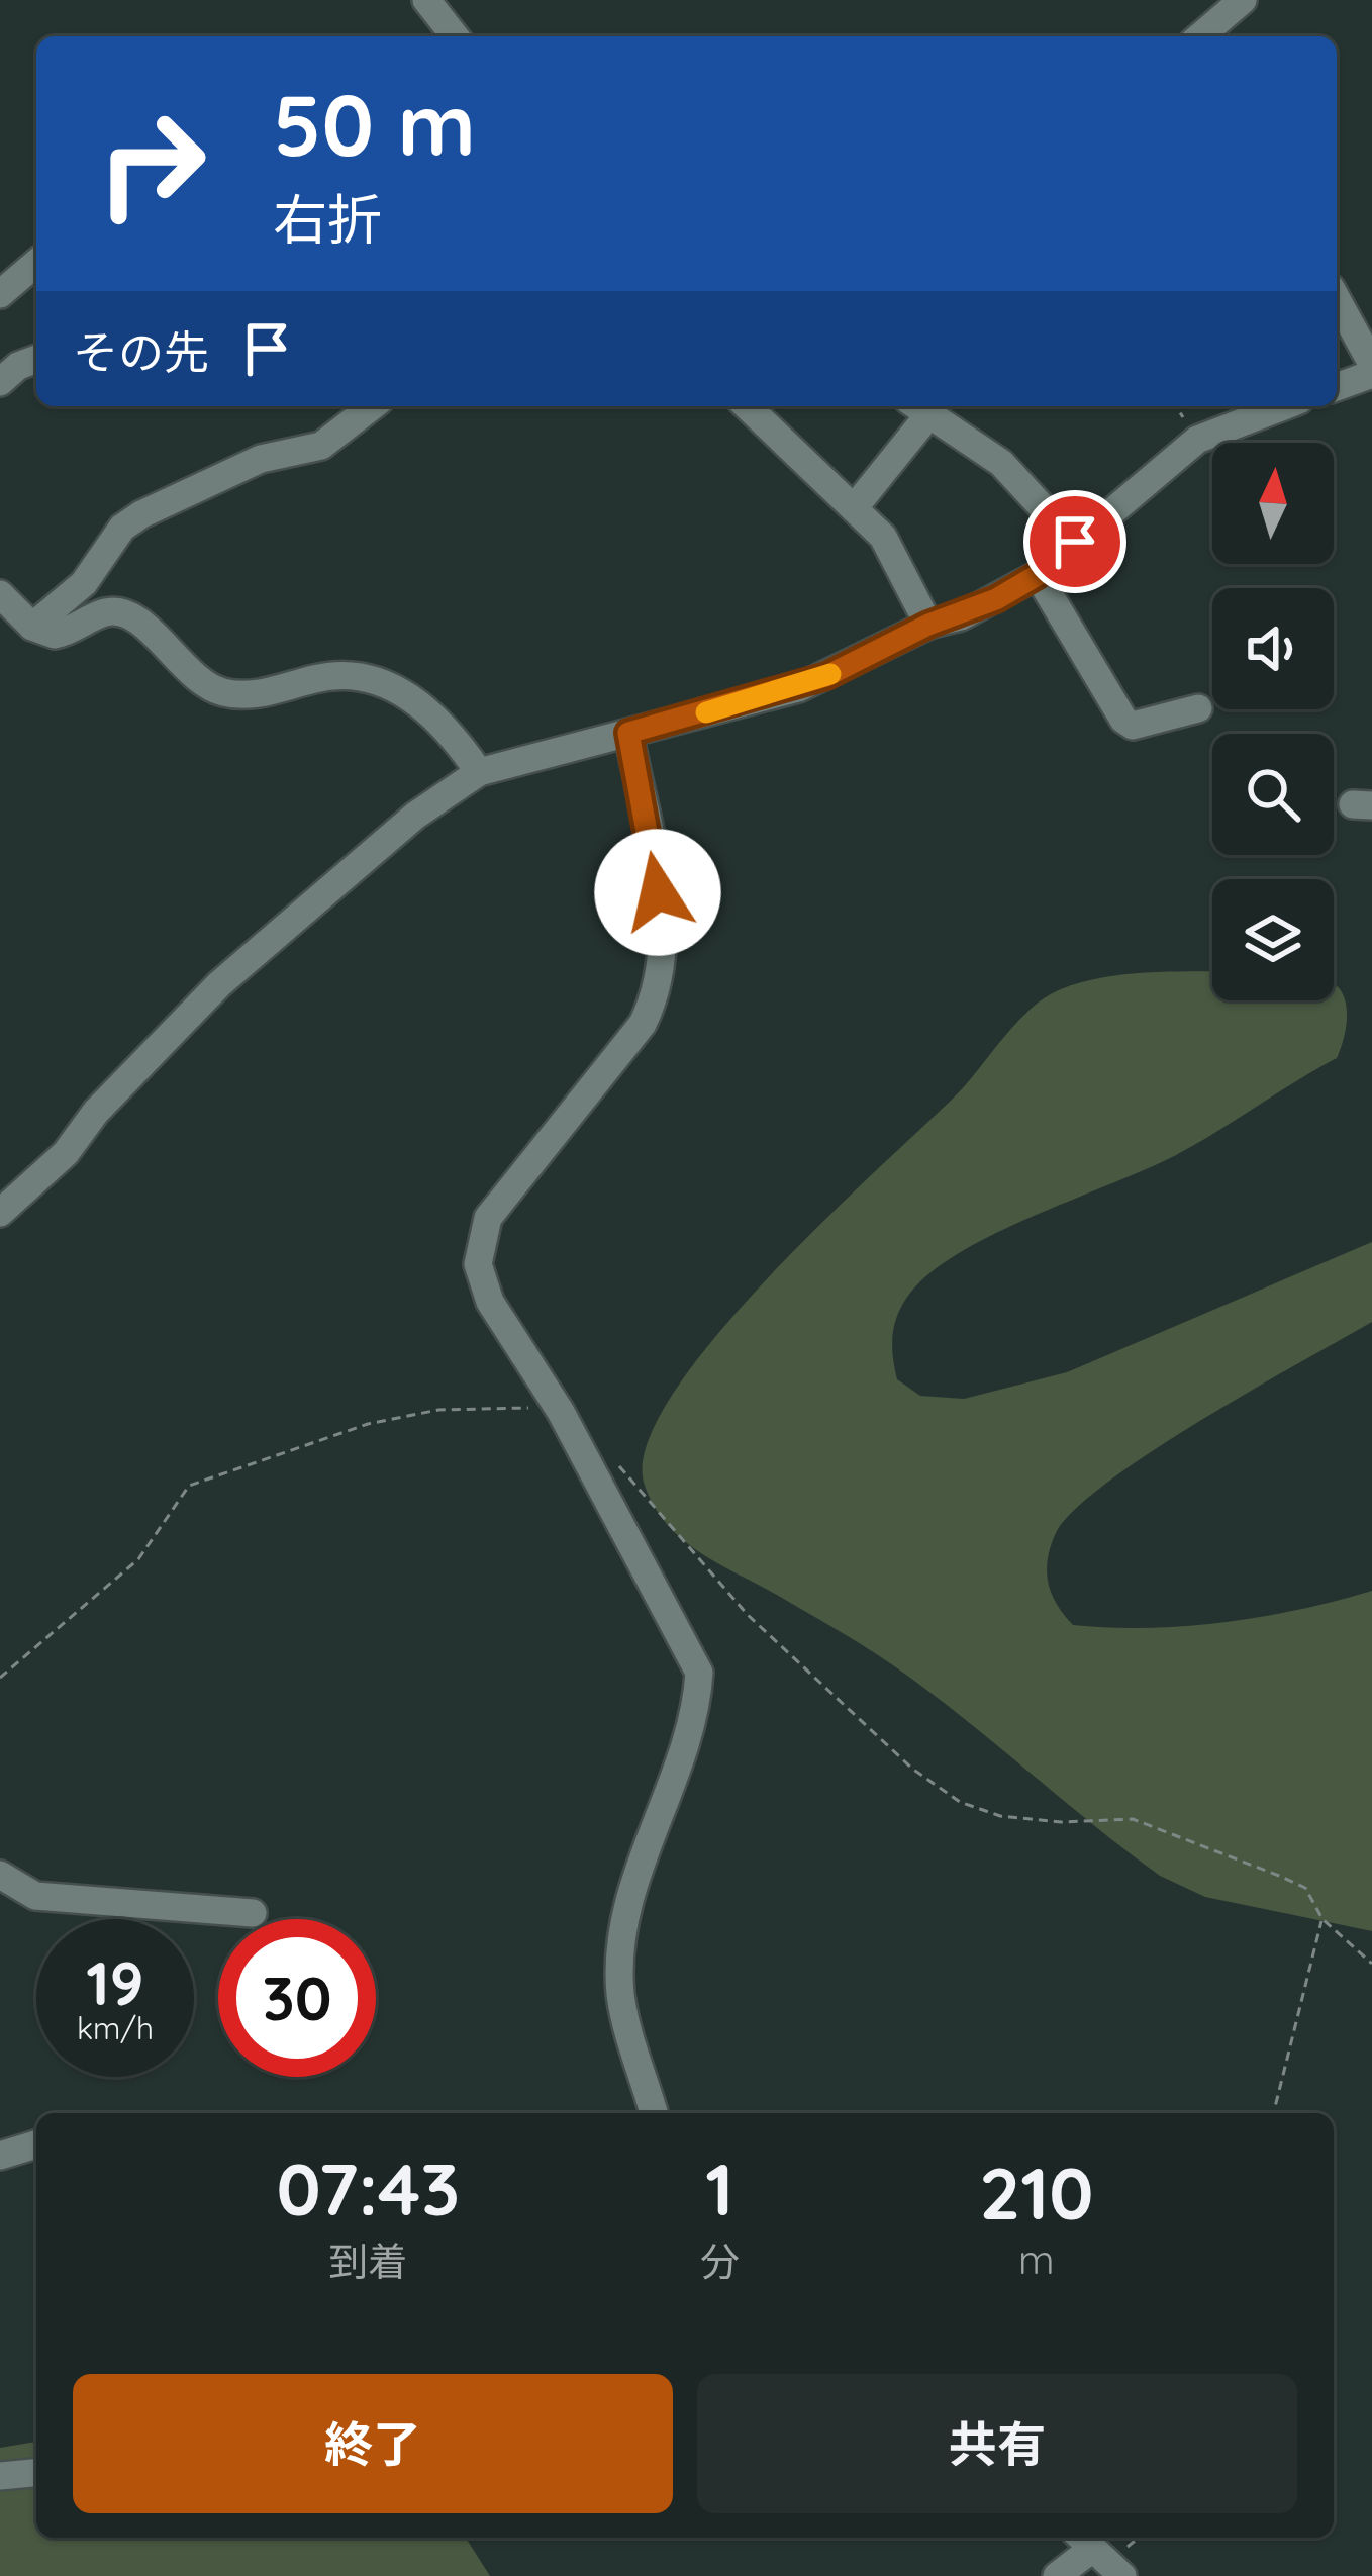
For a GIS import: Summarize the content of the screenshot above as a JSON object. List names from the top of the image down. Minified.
{"north":"top","page":{"turn":["50 m","右折"],"then":"その先","speed":"19 km/h","limit":"30","eta":["07:43","到着","1","分","210","m"],"buttons":["終了","共有"]}}
